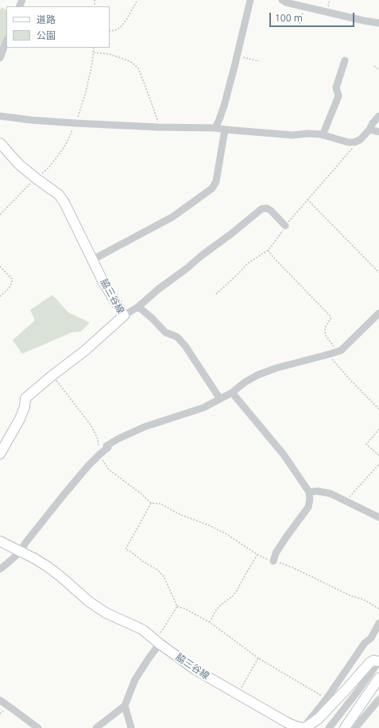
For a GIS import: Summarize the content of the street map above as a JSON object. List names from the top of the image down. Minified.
{"streets":{"main road":["脇三谷線"]},"legend":["道路","公園"],"scale_bar":"100 m"}
